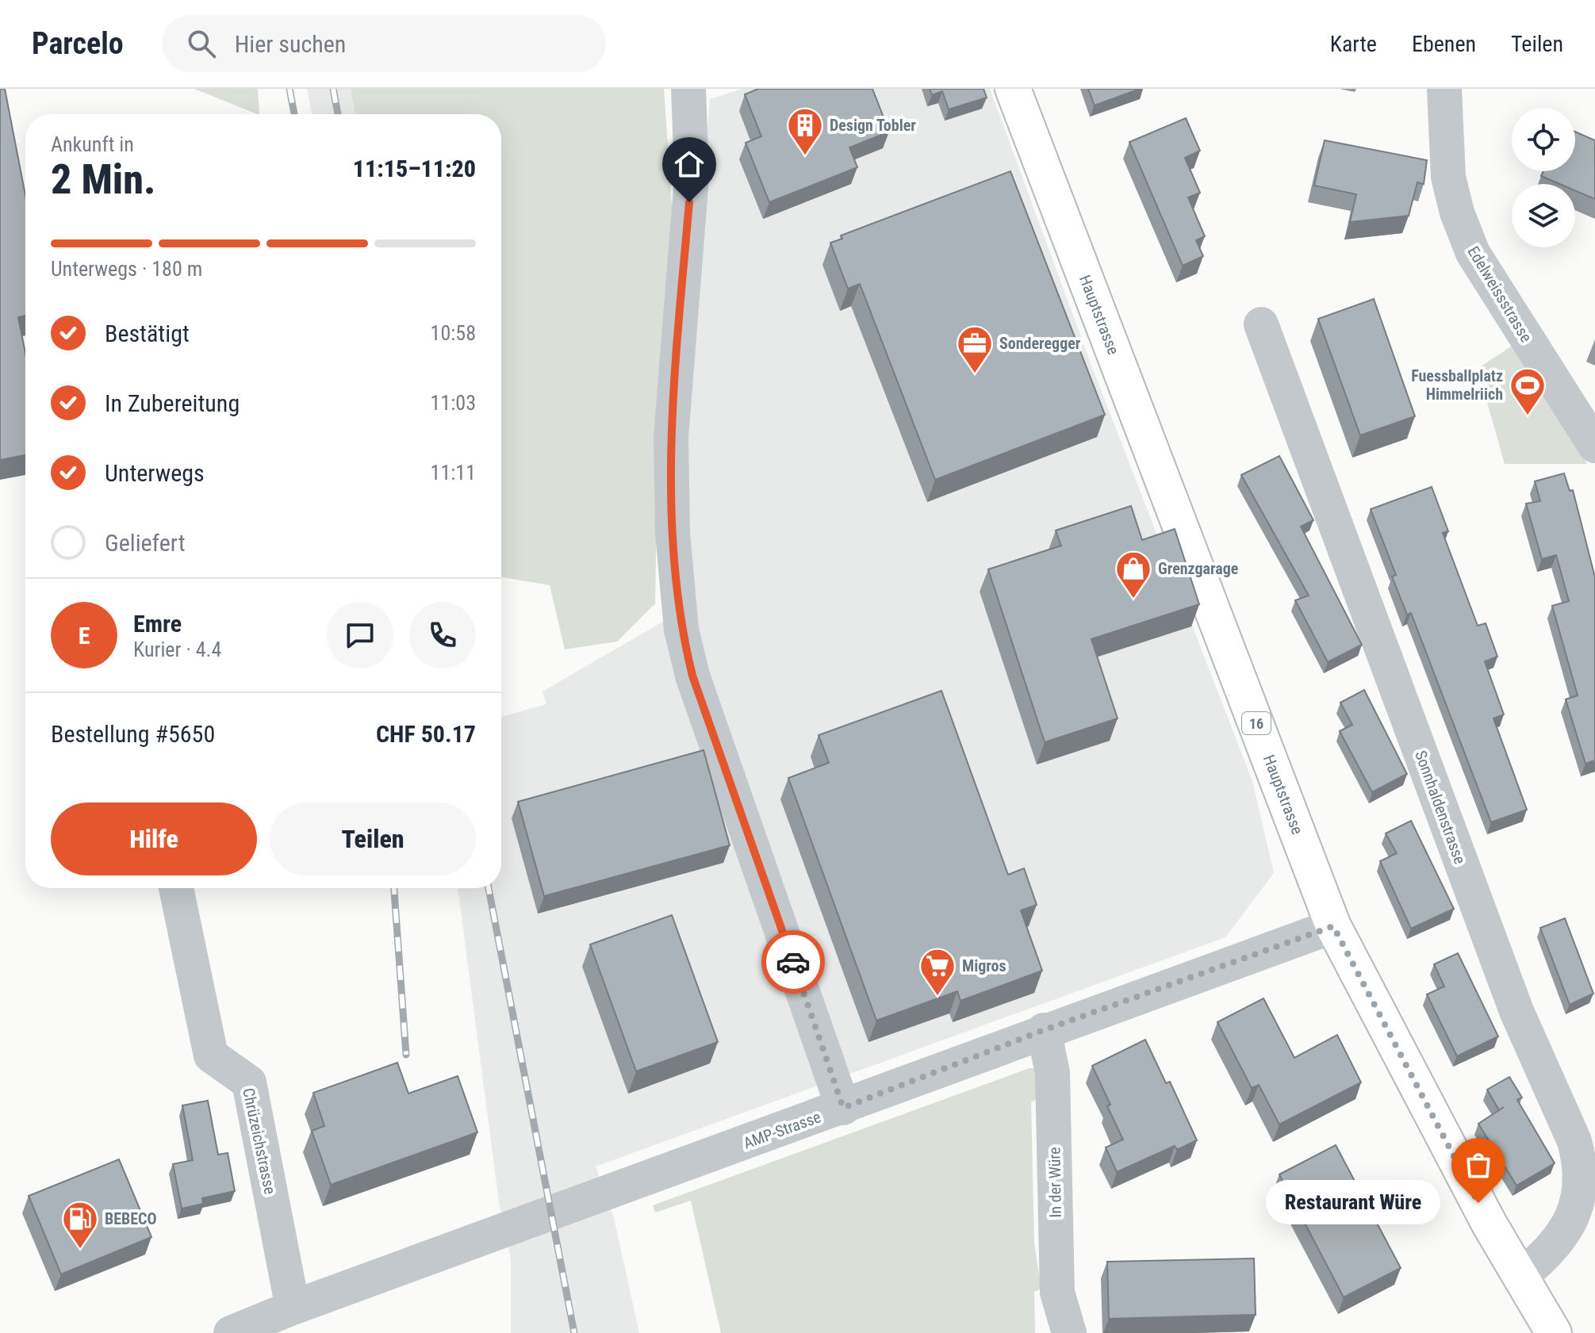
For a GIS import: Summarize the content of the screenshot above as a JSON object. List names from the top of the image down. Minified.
{"streets":{"main road":["Hauptstrasse","16"],"street":["Edelweissstrasse","Sonnhaldenstrasse","AMP-Strasse","Chrüzeichstrasse","In der Würe"]},"crossings":[["Hauptstrasse","Sonnhaldenstrasse"],["Hauptstrasse","AMP-Strasse"],["AMP-Strasse","Chrüzeichstrasse"],["AMP-Strasse","In der Würe"]],"places":{"building":["Design Tobler"],"office":["Sonderegger"],"sports":["Fuessballplatz Himmelriich"],"shop":["Grenzgarage"],"supermarket":["Migros"],"other":["Restaurant Würe"],"fuel station":["BEBECO"]},"page":{"header":"Parcelo","search":"Hier suchen","nav":["Karte","Ebenen","Teilen"],"heading":["2 Min.","Ankunft in","11:15–11:20"],"panel":["Emre","Kurier · 4.4","Bestellung #5650","CHF 50.17"],"bar":"Unterwegs · 180 m","list":[["Bestätigt","10:58"],["In Zubereitung","11:03"],["Unterwegs","11:11"],"Geliefert"],"round":"E","buttons":["Hilfe","Teilen"],"bubble":"Restaurant Würe"}}
